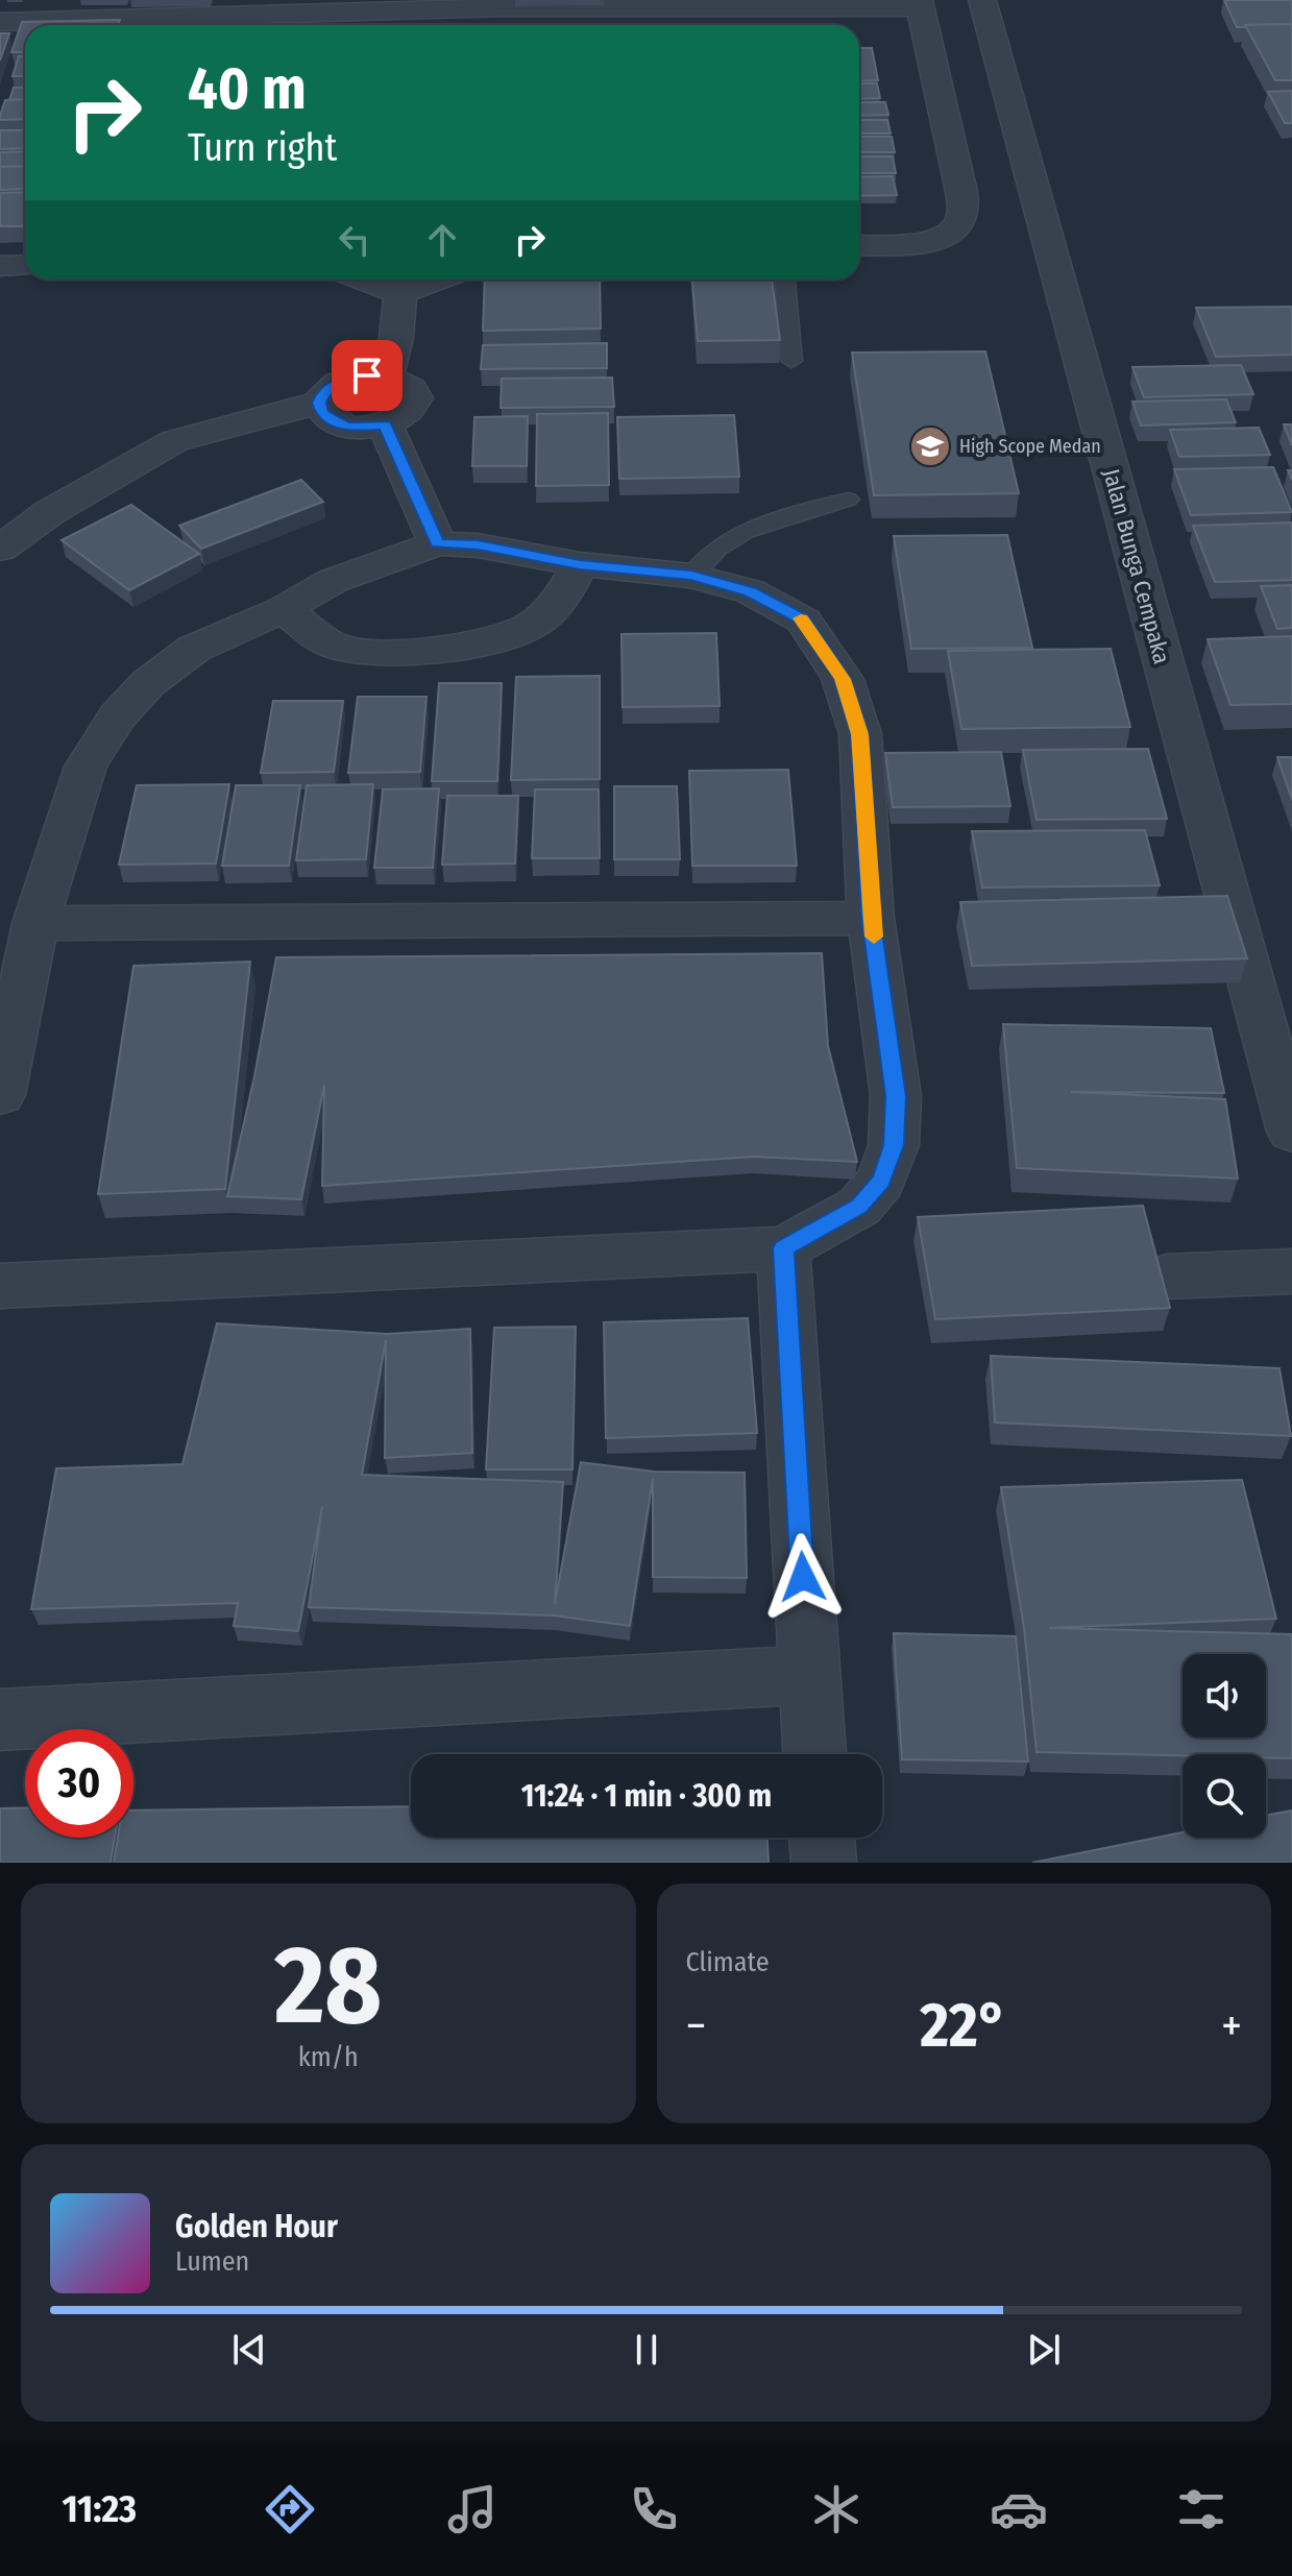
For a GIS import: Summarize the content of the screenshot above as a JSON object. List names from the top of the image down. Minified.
{"streets":{"street":["Jalan Bunga Cempaka"]},"places":{"school or university":["High Scope Medan"]},"page":{"turn":["40 m","Turn right"],"limit":"30","trip":"11:24 · 1 min · 300 m","tile":[["28","km/h"],"Climate"],"heat":["−","22°","+"],"song":["Golden Hour","Lumen"],"tabs":"11:23"}}
